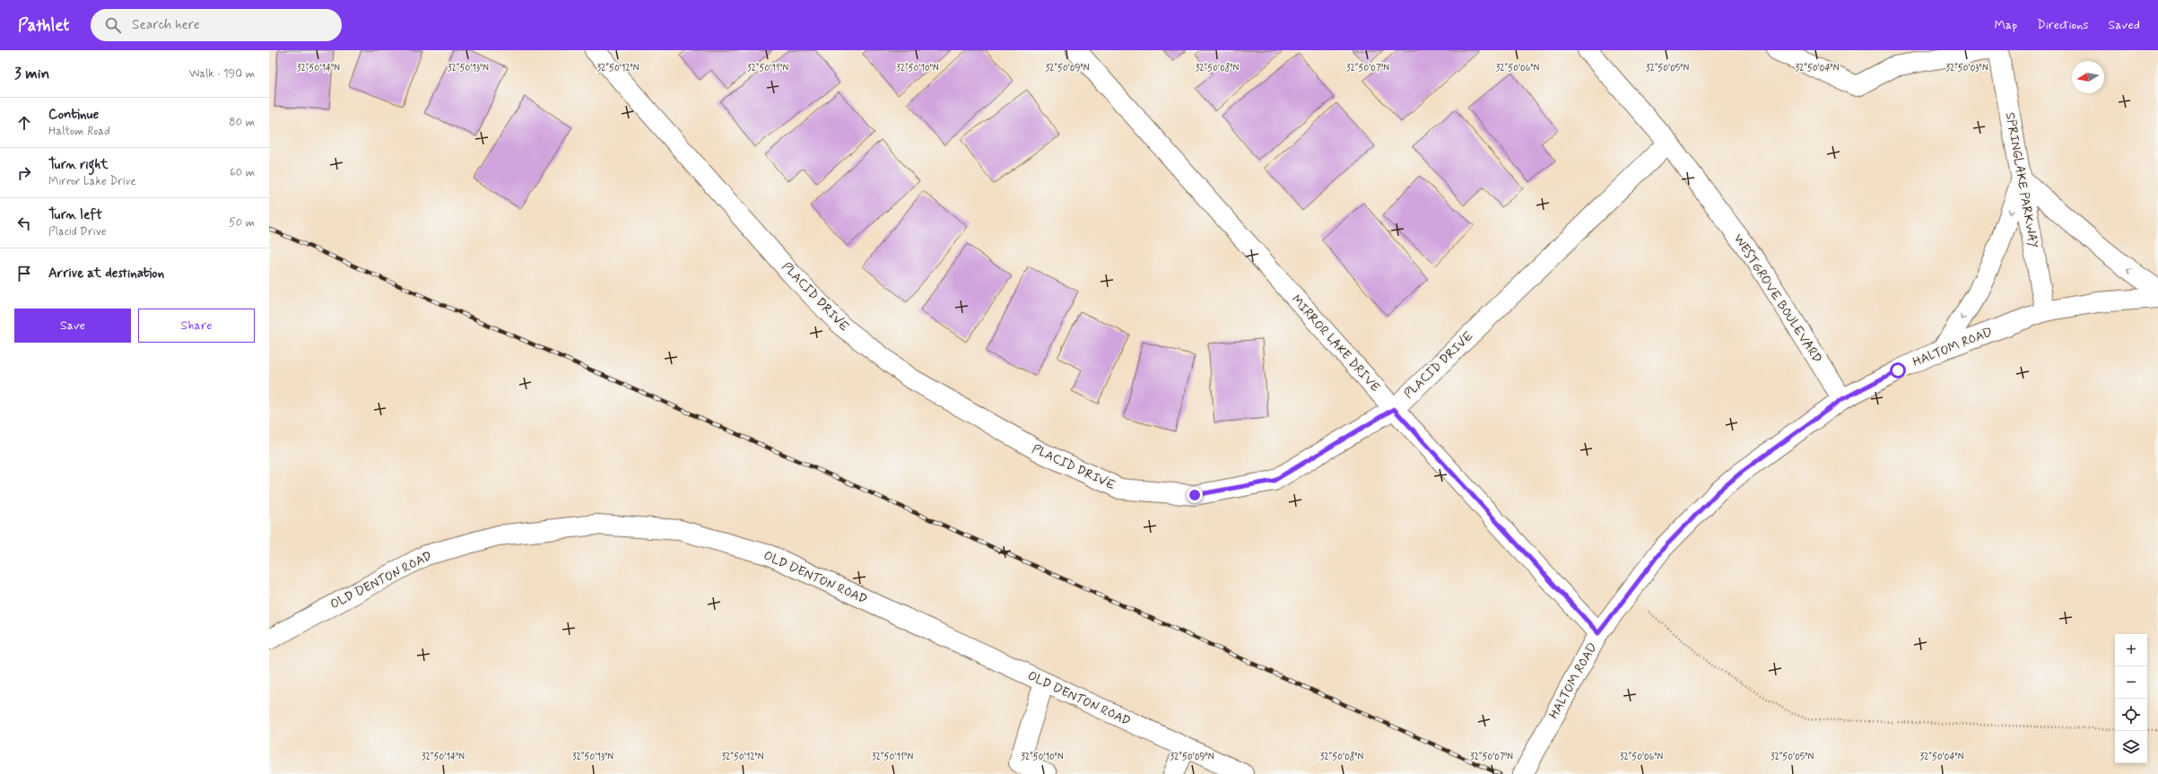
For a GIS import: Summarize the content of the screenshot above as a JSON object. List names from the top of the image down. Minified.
{"streets":{"street":["SPRINGLAKE PARKWAY","PLACID DRIVE","WESTGROVE BOULEVARD","MIRROR LAKE DRIVE","HALTOM ROAD","OLD DENTON ROAD"]},"crossings":[["SPRINGLAKE PARKWAY","HALTOM ROAD"],["PLACID DRIVE","WESTGROVE BOULEVARD"],["PLACID DRIVE","MIRROR LAKE DRIVE"],["WESTGROVE BOULEVARD","HALTOM ROAD"],["MIRROR LAKE DRIVE","HALTOM ROAD"]],"north":"left","page":{"header":"Pathlet","search":"Search here","nav":["Map","Directions","Saved"],"heading":["3 min","Walk · 190 m"],"list":[["Continue","Haltom Road","80 m"],["Turn right","Mirror Lake Drive","60 m"],["Turn left","Placid Drive","50 m"],"Arrive at destination"],"buttons":["Save","Share"],"map_buttons":["+","−"]},"coordinates":["32°50'14\"N","32°50'13\"N","32°50'12\"N","32°50'11\"N","32°50'10\"N","32°50'09\"N","32°50'08\"N","32°50'06\"N","32°50'05\"N","32°50'04\"N","32°50'03\"N","32°50'07\"N"]}
